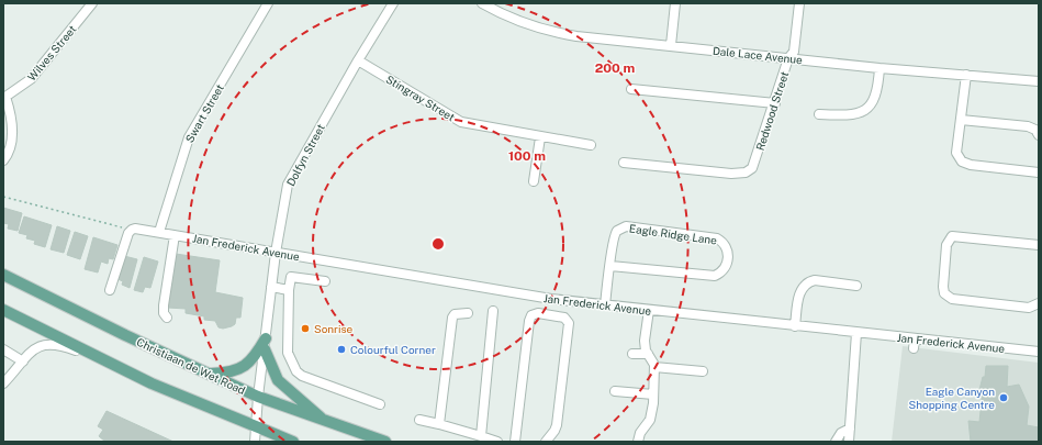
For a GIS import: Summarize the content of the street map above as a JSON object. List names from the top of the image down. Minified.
{"streets":{"main road":["Christiaan de Wet Road"],"street":["Wilves Street","Dale Lace Avenue","Stingray Street","Redwood Street","Swart Street","Dolfyn Street","Eagle Ridge Lane","Jan Frederick Avenue"]},"crossings":[["Dale Lace Avenue","Redwood Street"],["Stingray Street","Dolfyn Street"],["Swart Street","Jan Frederick Avenue"],["Dolfyn Street","Jan Frederick Avenue"],["Dolfyn Street","Christiaan de Wet Road"],["Eagle Ridge Lane","Jan Frederick Avenue"]],"places":["Sonrise","Colourful Corner","Eagle Canyon Shopping Centre"],"rings":["200 m","100 m"]}
